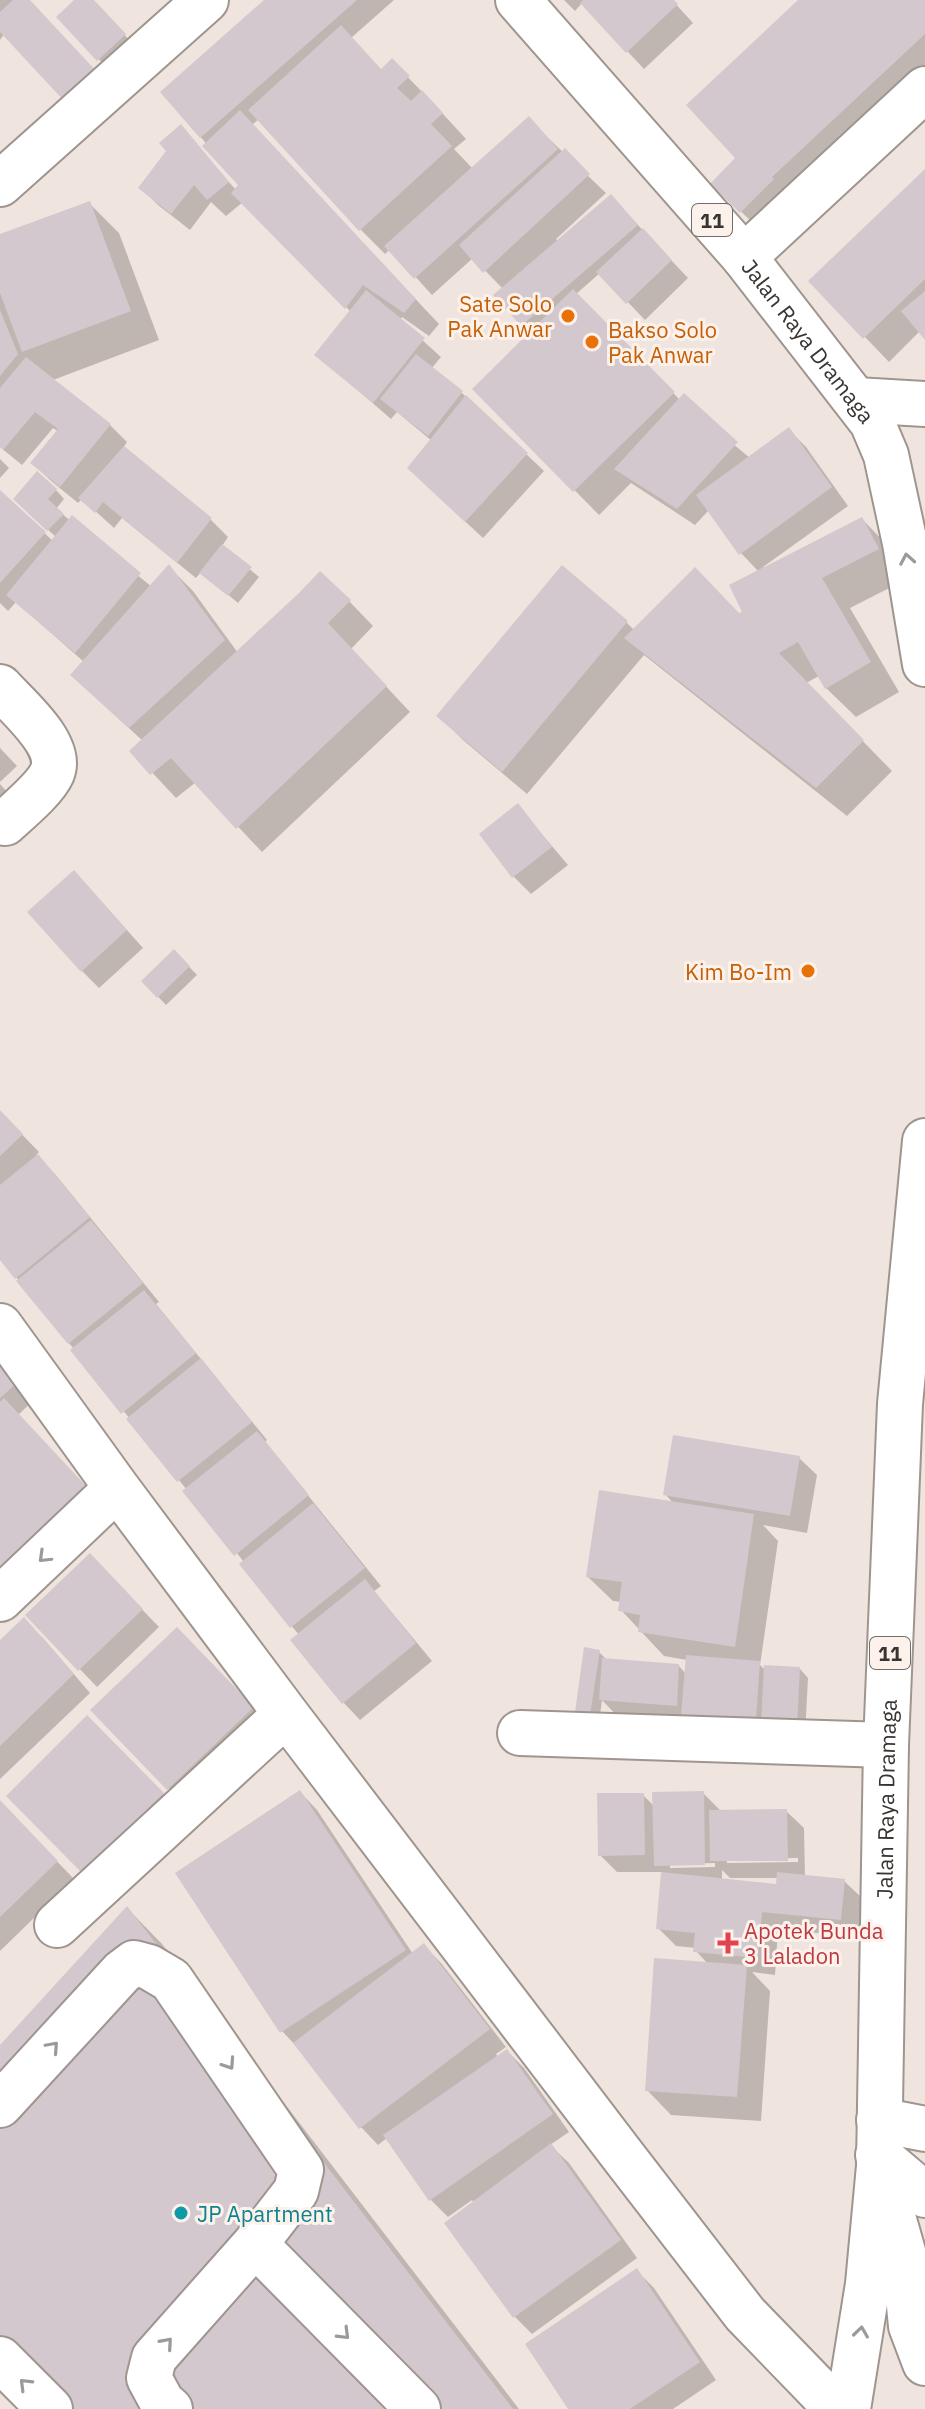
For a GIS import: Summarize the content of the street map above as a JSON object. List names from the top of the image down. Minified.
{"streets":{"main road":["11","Jalan Raya Dramaga"]},"crossings":[["11","Jalan Raya Dramaga"]],"places":{"other":["Sate Solo Pak Anwar","Bakso Solo Pak Anwar","Kim Bo-Im","JP Apartment"],"health":["Apotek Bunda 3 Laladon"]}}
